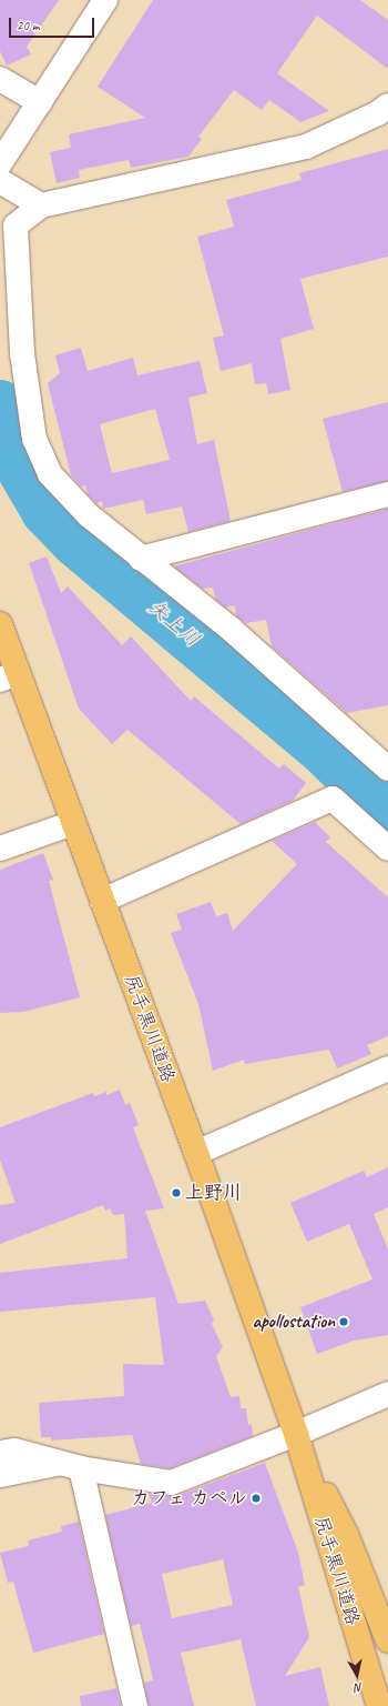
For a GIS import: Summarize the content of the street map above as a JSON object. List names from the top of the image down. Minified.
{"streets":{"main road":["尻手黒川道路"]},"water":["矢上川"],"places":["上野川","apollostation","カフェ カペル"],"scale_bar":"20 m","north":"bottom"}
